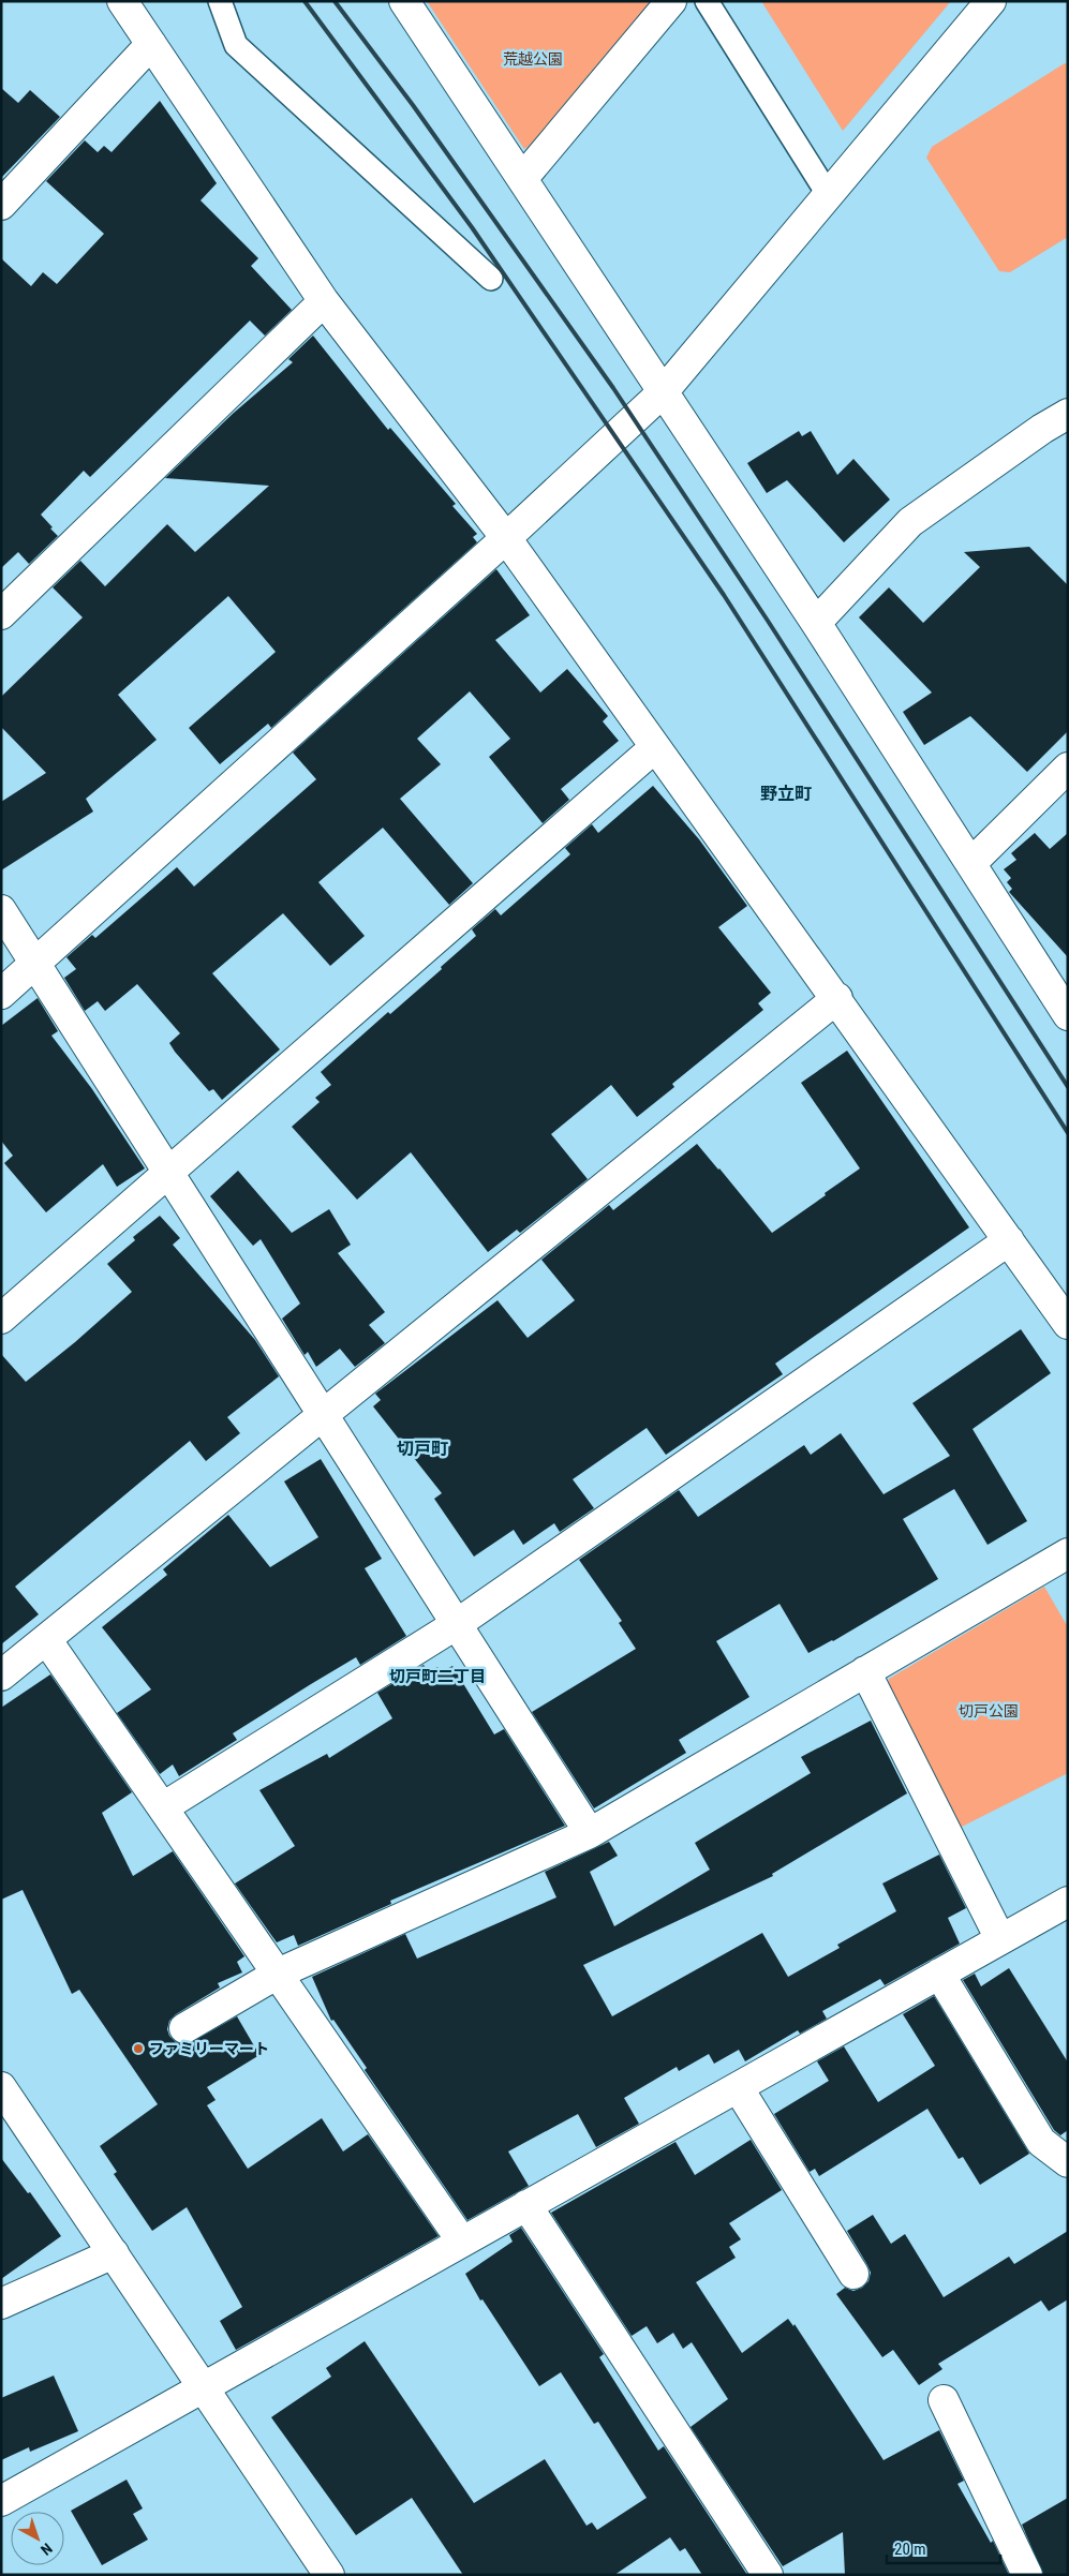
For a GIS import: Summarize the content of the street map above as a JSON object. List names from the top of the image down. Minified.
{"districts":["野立町","切戸町","切戸町二丁目"],"parks":["荒越公園","切戸公園"],"places":["ファミリーマート"],"scale_bar":"20 m","north":"bottom right"}
